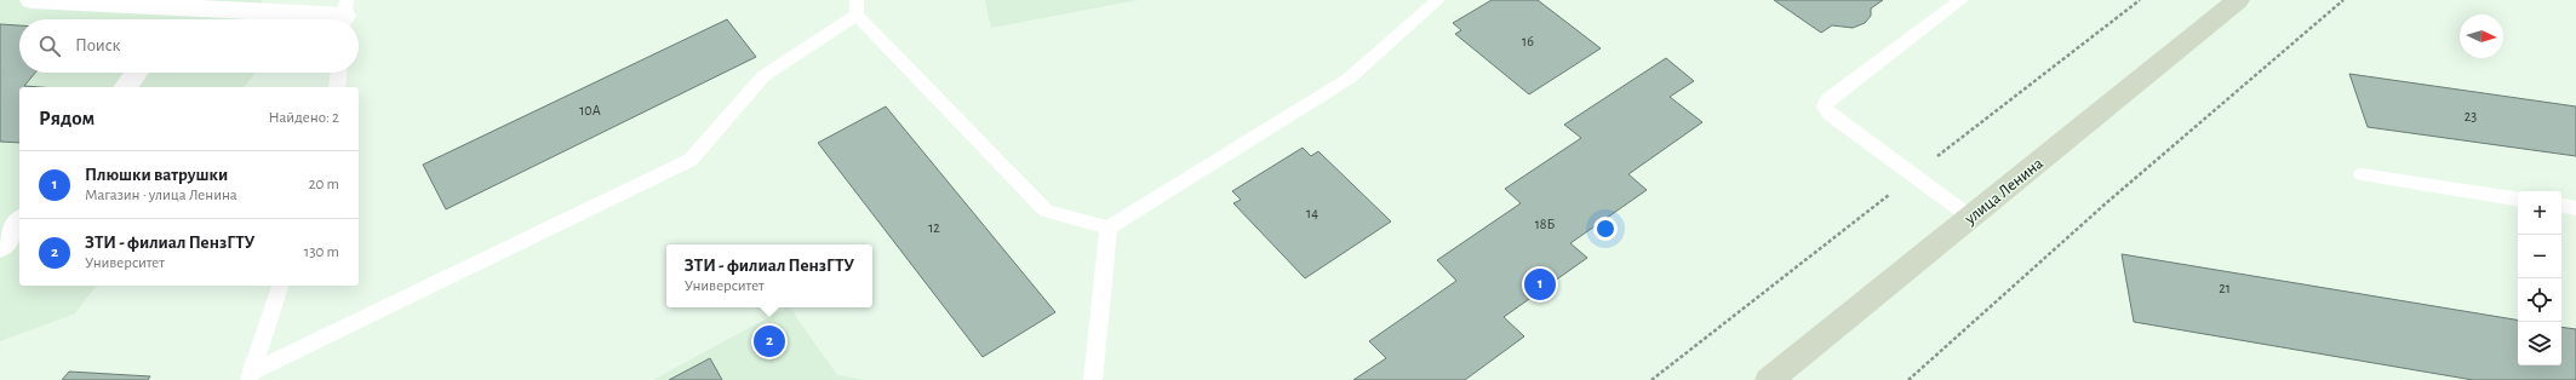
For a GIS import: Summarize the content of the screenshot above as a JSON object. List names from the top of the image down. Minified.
{"streets":{"main road":["улица Ленина"]},"house_numbers":["16","10А","23","14","18Б","12","21"],"north":"right","page":{"search":"Поиск","heading":["Рядом","Найдено: 2"],"list":[{"mark":"1","name":"Плюшки ватрушки","note":"Магазин · улица Ленина","value":"20 m"},{"mark":"2","name":"ЗТИ - филиал ПензГТУ","note":"Университет","value":"130 m"}],"map_buttons":["+","−"],"popup":["ЗТИ - филиал ПензГТУ","Университет"],"pins":["1","2"]}}
